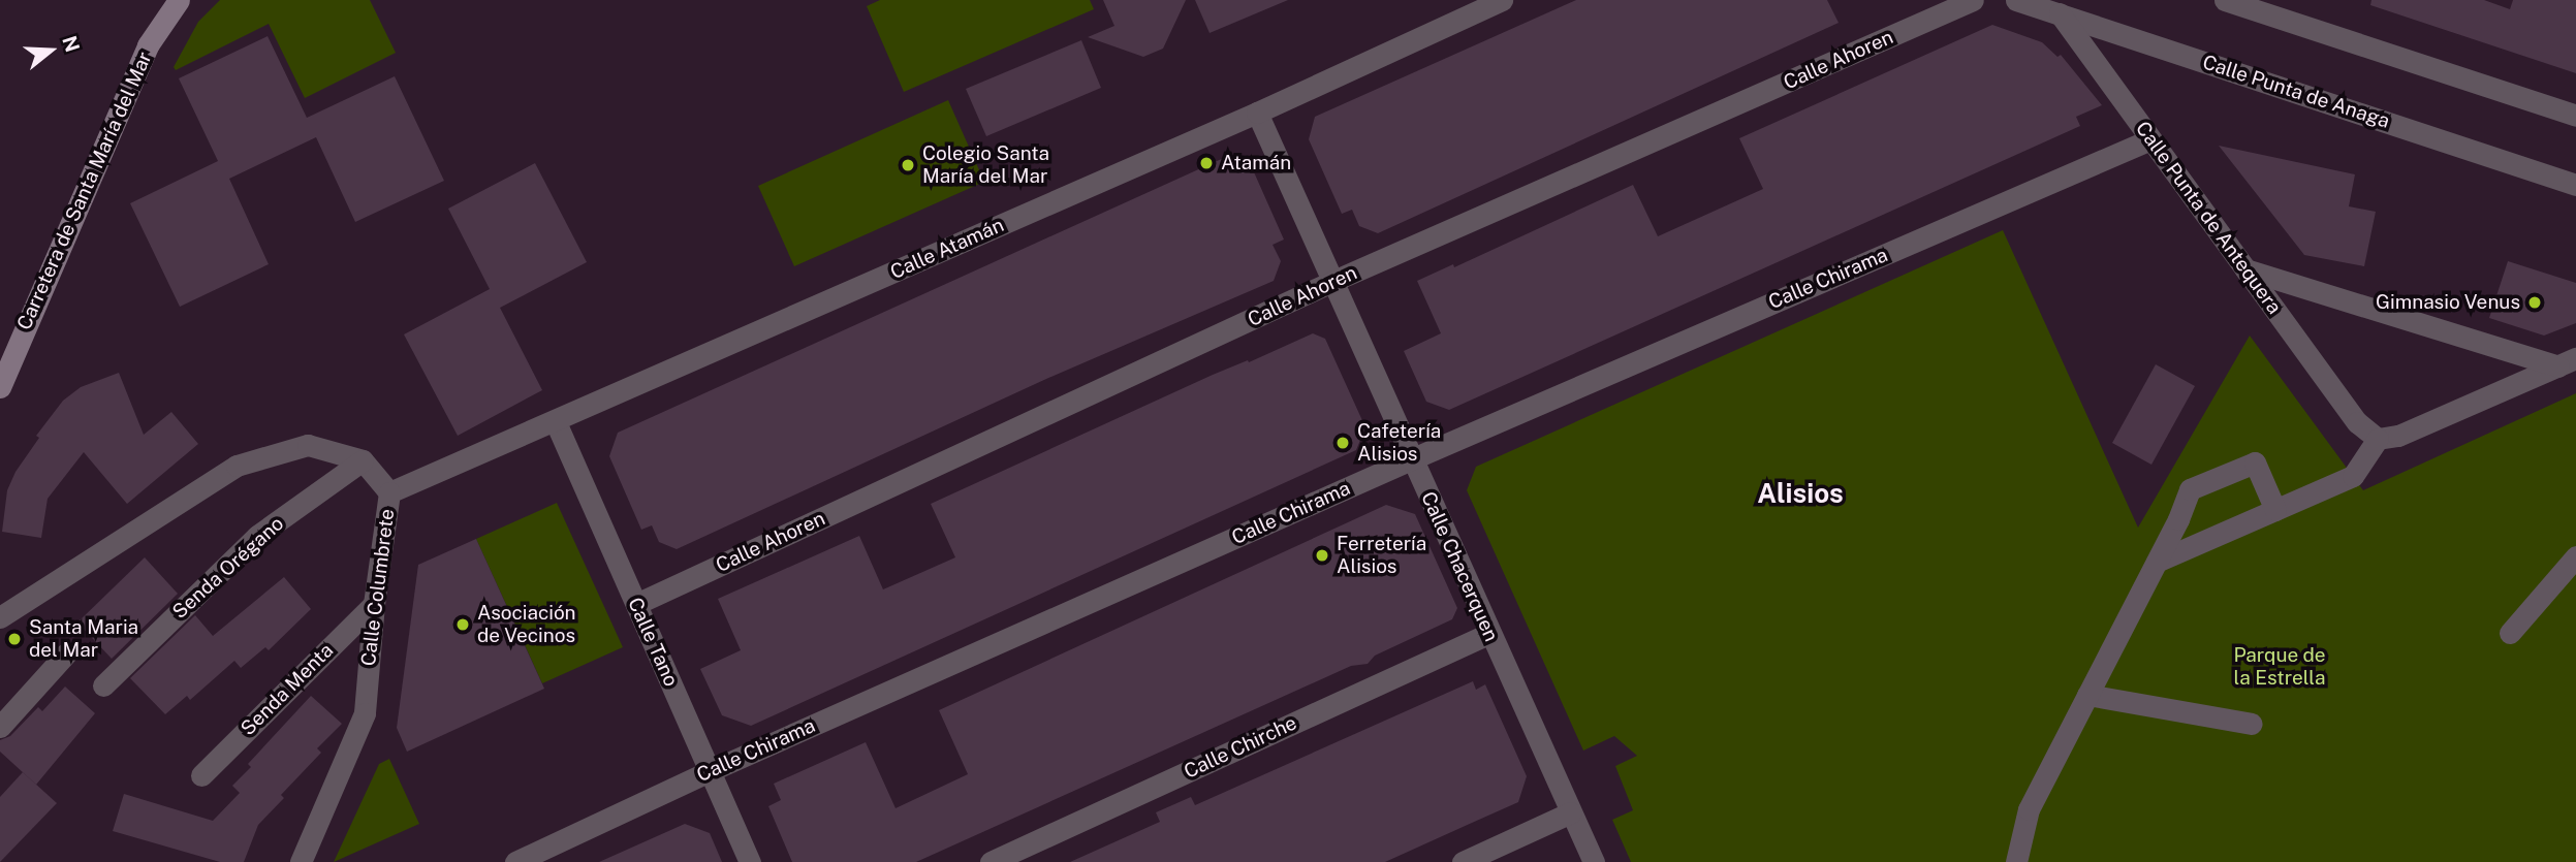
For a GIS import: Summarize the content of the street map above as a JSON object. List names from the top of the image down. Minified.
{"streets":{"main road":["Carretera de Santa María del Mar"],"street":["Calle Ahoren","Calle Punta de Anaga","Calle Punta de Antequera","Calle Atamán","Calle Chirama","Calle Chacerquen","Senda Orégano","Calle Columbrete","Calle Tano","Senda Menta","Calle Chirche"]},"crossings":[["Calle Ahoren","Calle Chacerquen"],["Calle Ahoren","Calle Tano"],["Calle Punta de Anaga","Calle Punta de Antequera"],["Calle Punta de Antequera","Calle Chirama"],["Calle Atamán","Calle Chacerquen"],["Calle Atamán","Calle Columbrete"],["Calle Atamán","Calle Tano"],["Calle Chirama","Calle Chacerquen"],["Calle Chirama","Calle Tano"],["Calle Chacerquen","Calle Chirche"],["Senda Orégano","Calle Columbrete"],["Calle Columbrete","Senda Menta"]],"districts":["Alisios"],"parks":["Parque de la Estrella"],"places":["Atamán","Colegio Santa María del Mar","Gimnasio Venus","Cafetería Alisios","Ferretería Alisios","Asociación de Vecinos","Santa Maria del Mar"],"north":"right"}
